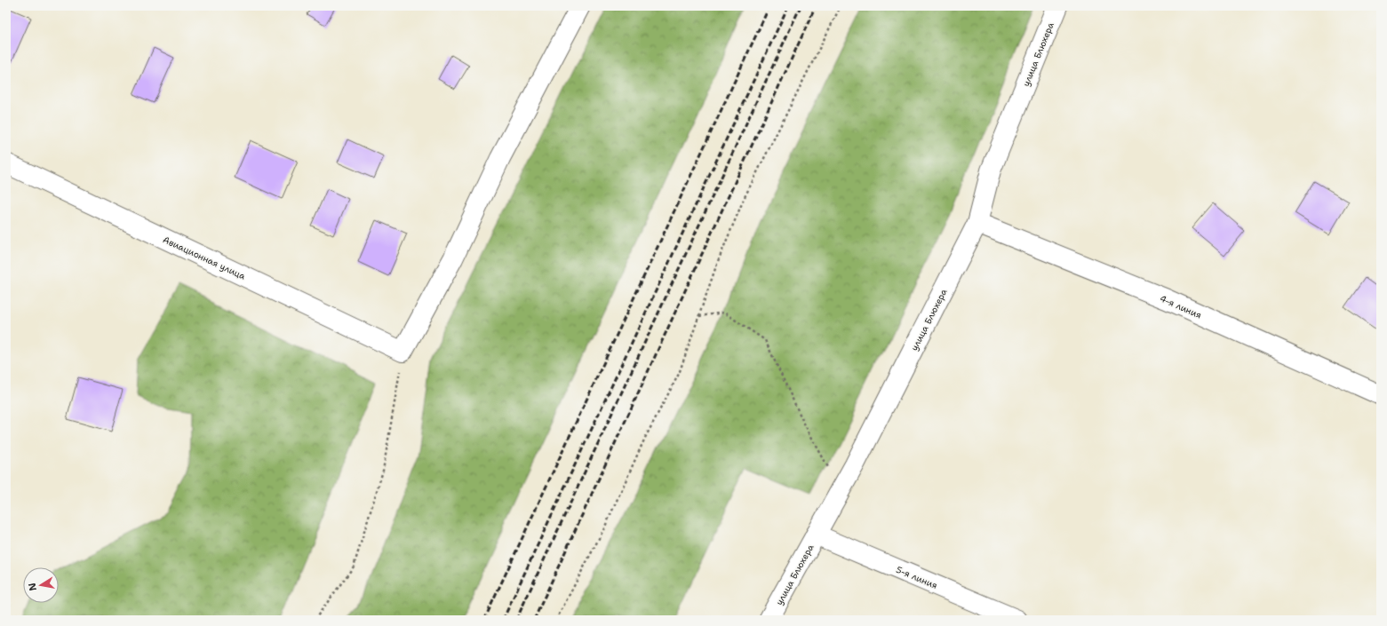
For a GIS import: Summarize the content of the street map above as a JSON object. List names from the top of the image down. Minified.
{"streets":{"street":["улица Блюхера","Авиационная улица","4-я линия","5-я линия"]},"crossings":[["улица Блюхера","4-я линия"],["улица Блюхера","5-я линия"]],"north":"left"}
